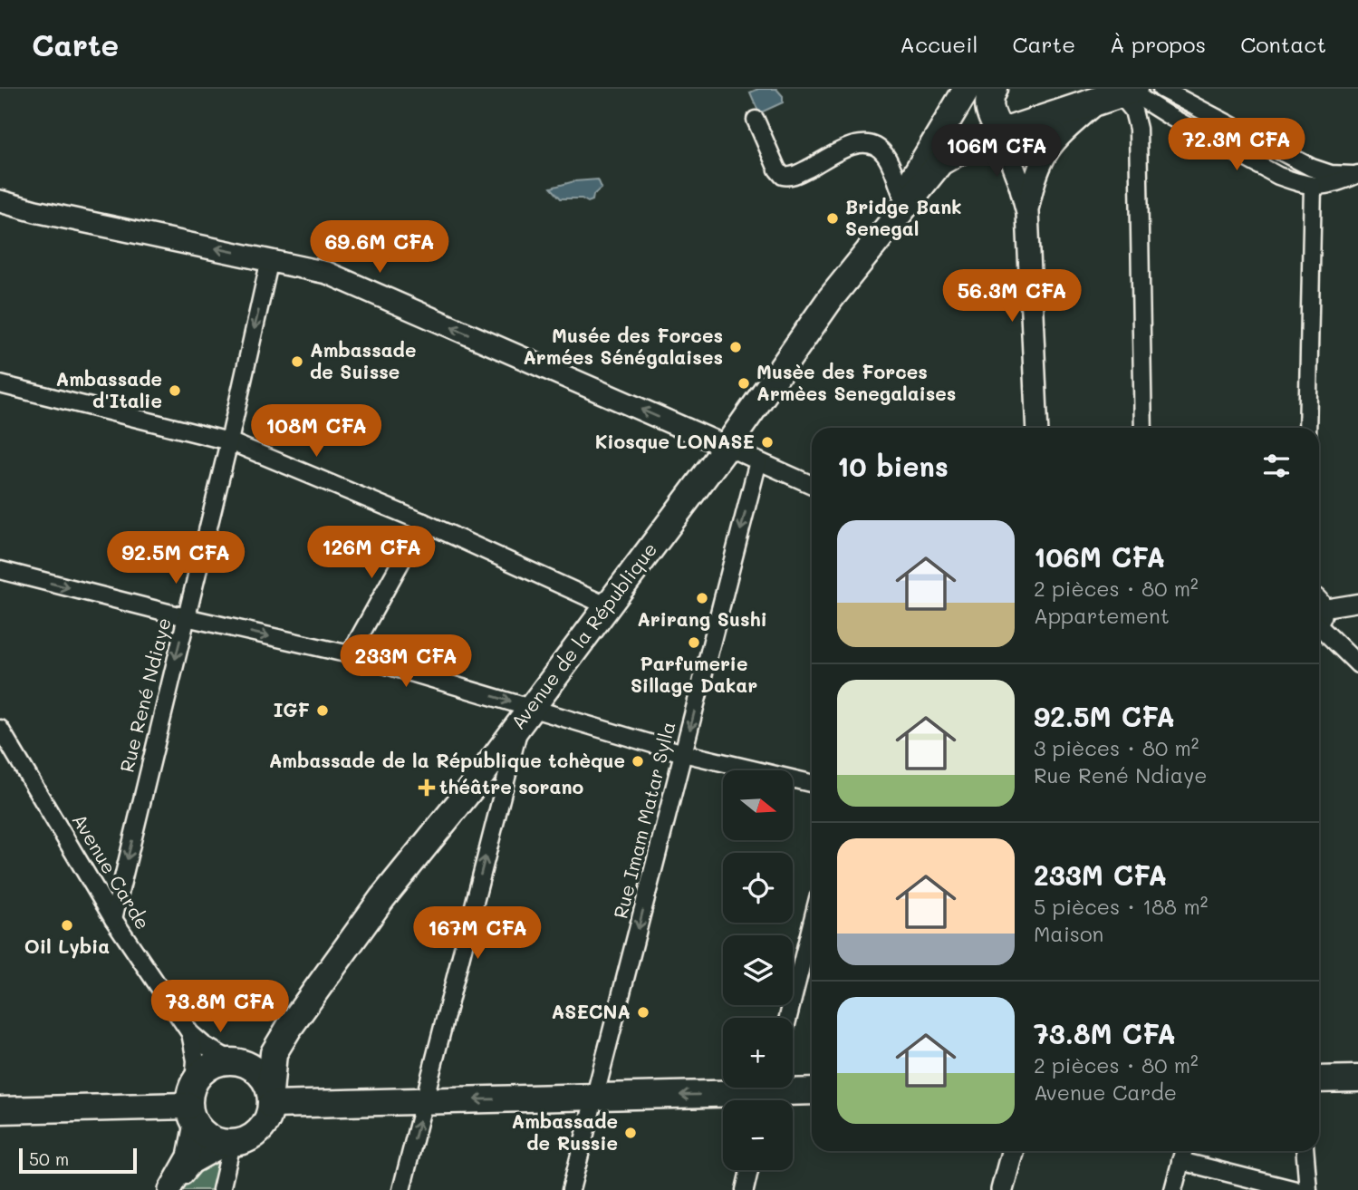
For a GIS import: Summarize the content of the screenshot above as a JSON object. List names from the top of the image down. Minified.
{"streets":{"main road":["Avenue de la République"],"street":["Rue René Ndiaye","Rue Imam Matar Sylla","Avenue Carde"]},"crossings":[["Avenue de la République","Avenue Carde"],["Rue René Ndiaye","Avenue Carde"]],"one_way":["Rue René Ndiaye","Rue Imam Matar Sylla"],"places":{"other":["Bridge Bank Senegal","Musée des Forces Armées Sénégalaises","Ambassade de Suisse","Musèe des Forces Armèes Senegalaises","Ambassade d'Italie","Kiosque LONASE","Arirang Sushi","Parfumerie Sillage Dakar","IGF","Ambassade de la République tchèque","Oil Lybia","ASECNA","Ambassade de Russie"],"health":["théâtre sorano"]},"scale_bar":"50 m","north":"right","page":{"header":"Carte","nav":["Accueil","Carte","À propos","Contact"],"price":["72.3M CFA","106M CFA","69.6M CFA","56.3M CFA","108M CFA","126M CFA","92.5M CFA","233M CFA","167M CFA","73.8M CFA"],"heading":"10 biens","list":[{"name":"106M CFA","note":"2 pièces · 80 m² · Appartement"},{"name":"92.5M CFA","note":"3 pièces · 80 m² · Rue René Ndiaye"},{"name":"233M CFA","note":"5 pièces · 188 m² · Maison"},{"name":"73.8M CFA","note":"2 pièces · 80 m² · Avenue Carde"}],"map_buttons":["+","−"],"scale":"50 m"}}
